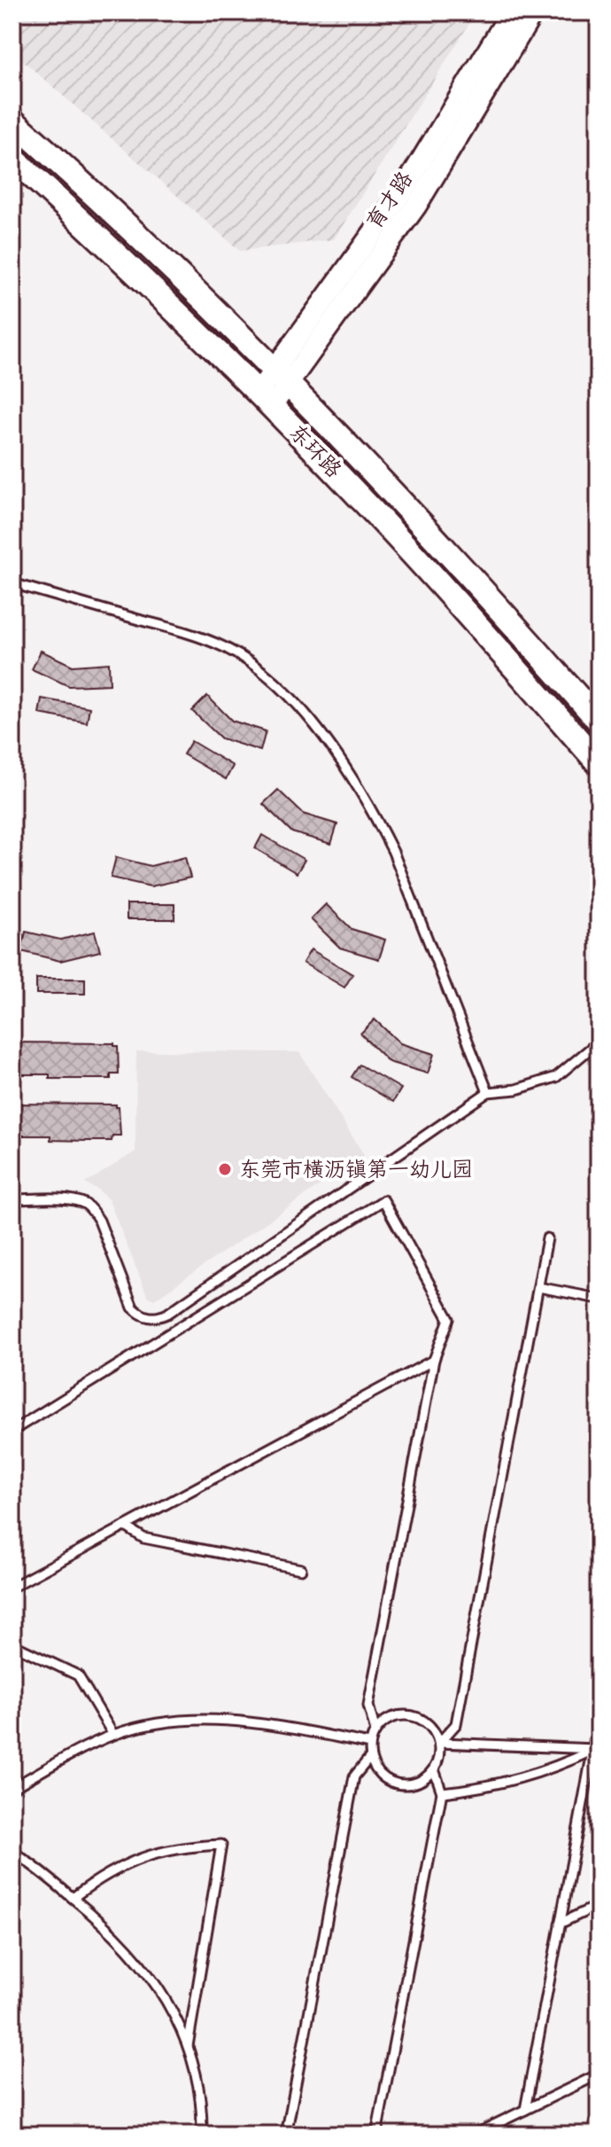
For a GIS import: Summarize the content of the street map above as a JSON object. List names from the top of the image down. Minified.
{"streets":{"main road":["东环路"],"street":["育才路"]},"crossings":[["育才路","东环路"]],"places":["东莞市横沥镇第一幼儿园"]}
